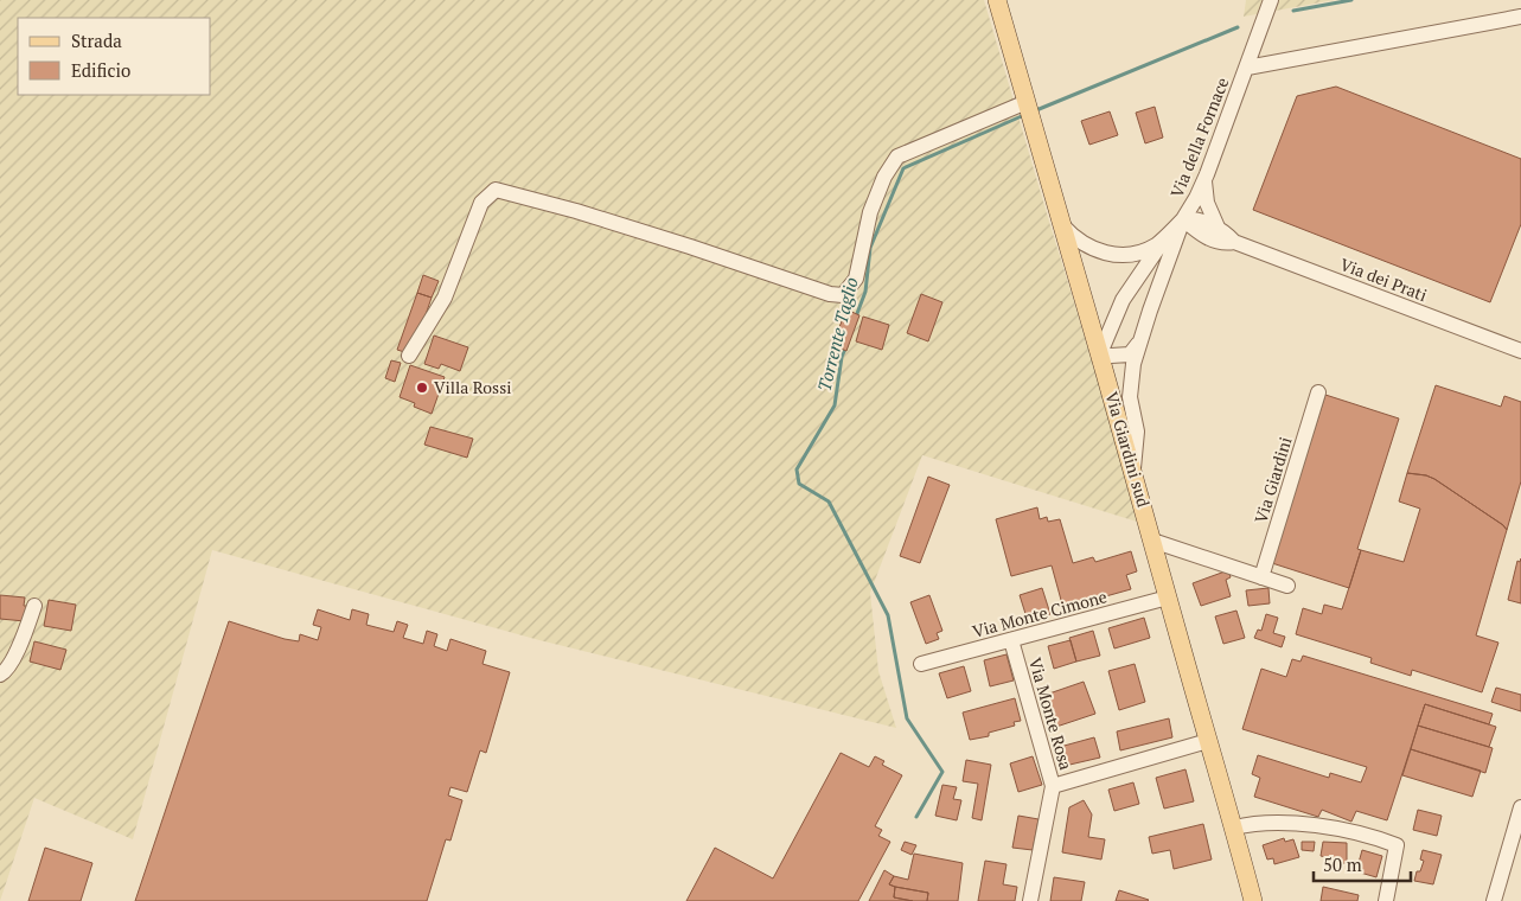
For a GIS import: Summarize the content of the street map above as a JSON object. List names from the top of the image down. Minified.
{"streets":{"main road":["Via Giardini sud"],"street":["Via della Fornace","Via dei Prati","Via Giardini","Via Monte Cimone","Via Monte Rosa"]},"crossings":[["Via della Fornace","Via dei Prati"],["Via Giardini sud","Via Monte Cimone"],["Via Monte Cimone","Via Monte Rosa"]],"water":["Torrente Taglio"],"places":["Villa Rossi"],"legend":["Strada","Edificio"],"scale_bar":"50 m"}
